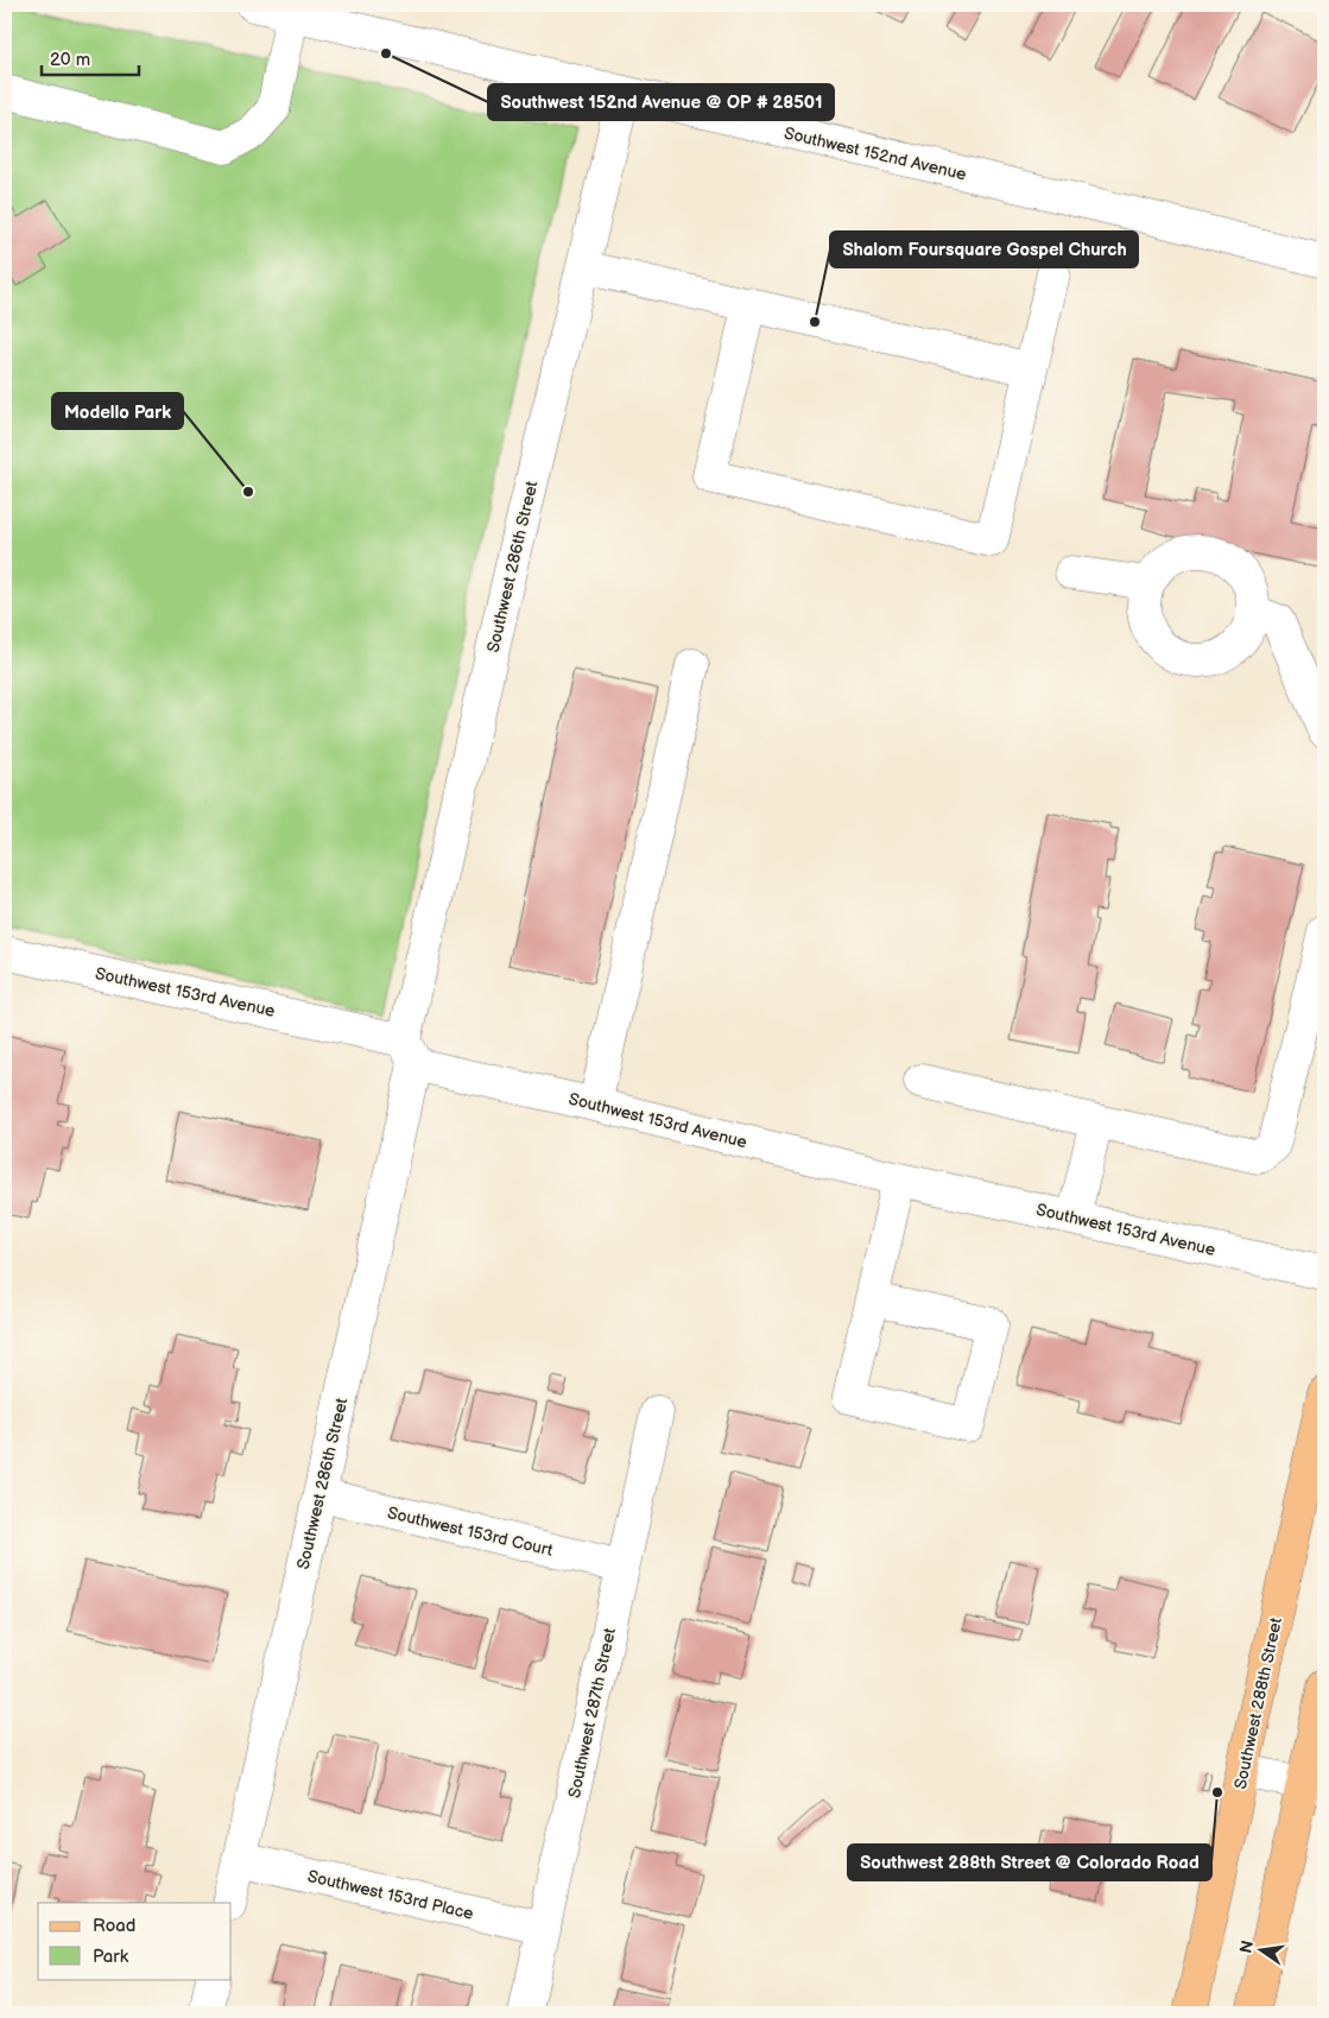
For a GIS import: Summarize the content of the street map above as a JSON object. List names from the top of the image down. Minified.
{"streets":{"main road":["Southwest 288th Street"],"street":["Southwest 152nd Avenue","Southwest 286th Street","Southwest 153rd Avenue","Southwest 153rd Court","Southwest 287th Street","Southwest 153rd Place"]},"crossings":[["Southwest 152nd Avenue","Southwest 286th Street"],["Southwest 286th Street","Southwest 153rd Avenue"],["Southwest 286th Street","Southwest 153rd Court"],["Southwest 286th Street","Southwest 153rd Place"],["Southwest 153rd Court","Southwest 287th Street"],["Southwest 287th Street","Southwest 153rd Place"]],"places":["Southwest 152nd Avenue @ OP # 28501","Shalom Foursquare Gospel Church","Modello Park","Southwest 288th Street @ Colorado Road"],"legend":["Road","Park"],"scale_bar":"20 m","north":"left"}
